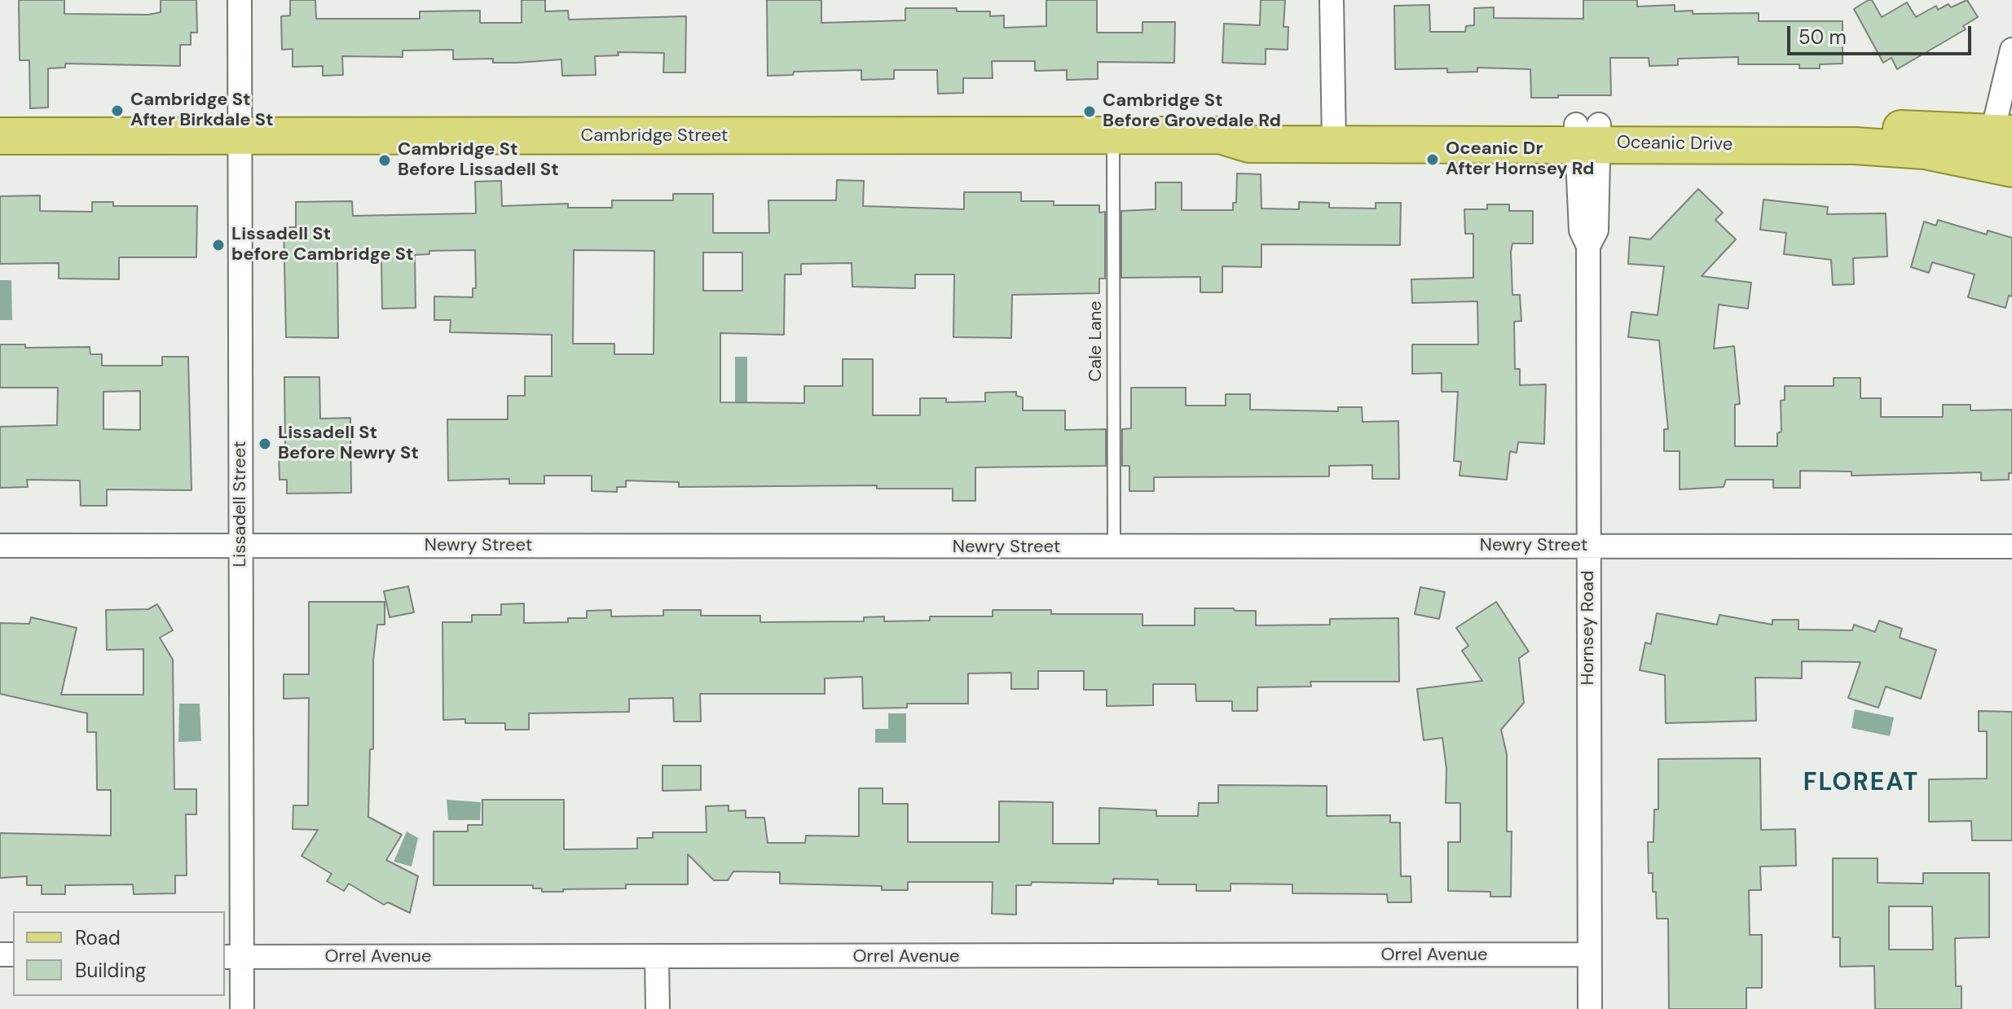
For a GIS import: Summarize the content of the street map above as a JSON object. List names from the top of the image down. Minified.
{"streets":{"main road":["Cambridge Street","Oceanic Drive"],"street":["Lissadell Street","Newry Street","Hornsey Road","Orrel Avenue"],"lane":["Cale Lane"]},"crossings":[["Cambridge Street","Oceanic Drive"],["Cambridge Street","Cale Lane"],["Cambridge Street","Lissadell Street"],["Oceanic Drive","Cale Lane"],["Oceanic Drive","Hornsey Road"],["Cale Lane","Newry Street"],["Lissadell Street","Newry Street"],["Lissadell Street","Orrel Avenue"],["Newry Street","Hornsey Road"],["Hornsey Road","Orrel Avenue"]],"districts":["FLOREAT"],"places":["Cambridge St After Birkdale St","Cambridge St Before Grovedale Rd","Oceanic Dr After Hornsey Rd","Cambridge St Before Lissadell St","Lissadell St before Cambridge St","Lissadell St Before Newry St"],"legend":["Road","Building"],"scale_bar":"50 m"}
